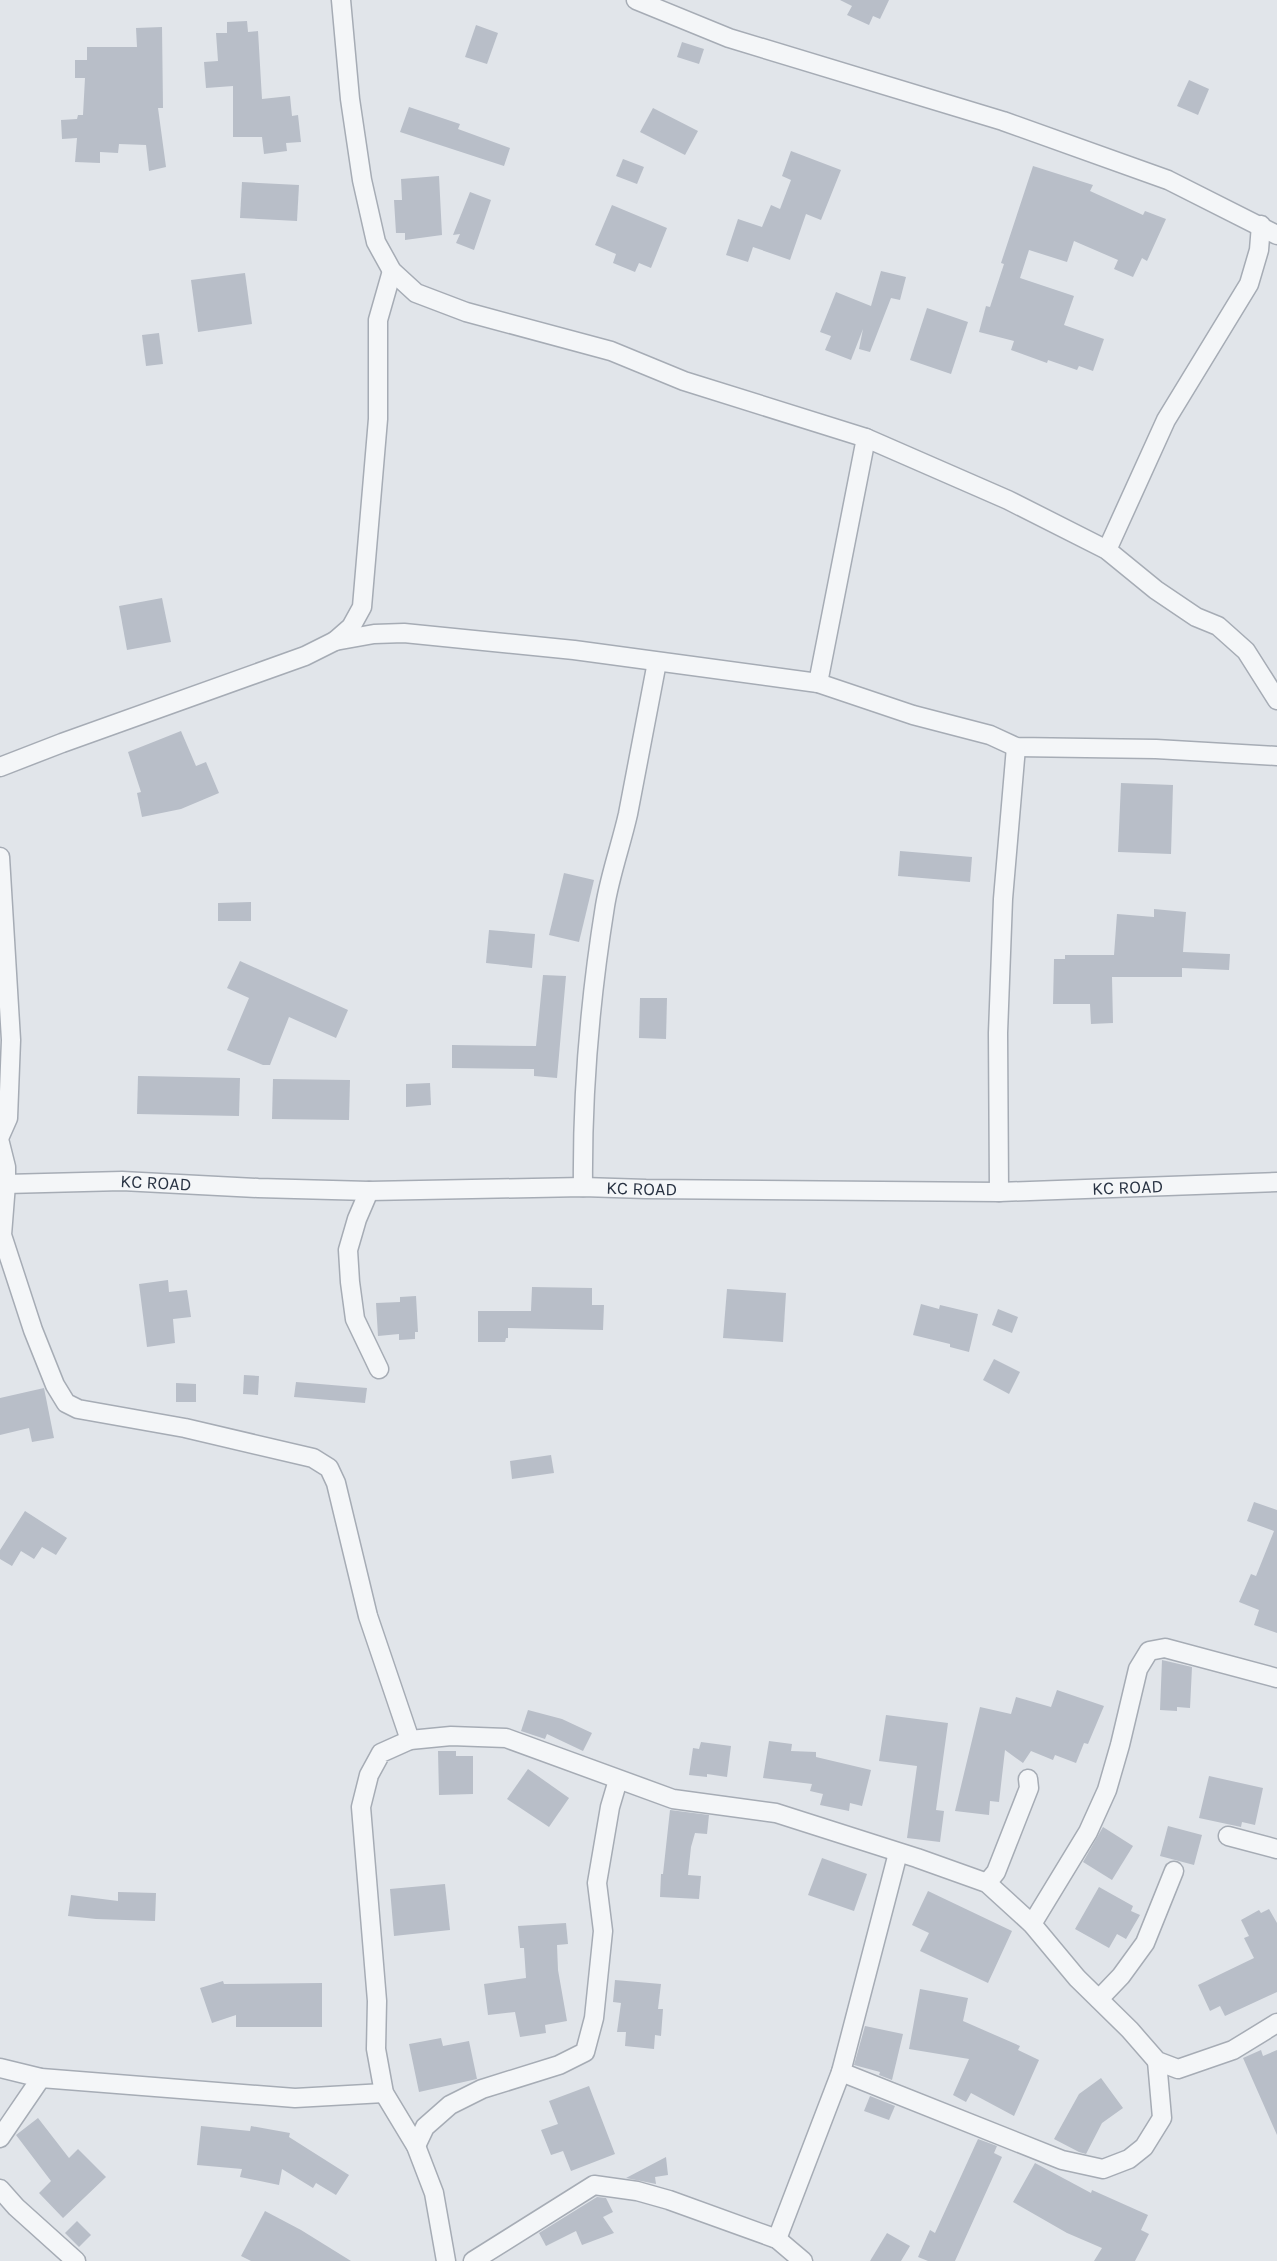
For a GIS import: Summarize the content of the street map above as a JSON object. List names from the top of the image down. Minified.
{"streets":{"street":["KC ROAD"]}}
